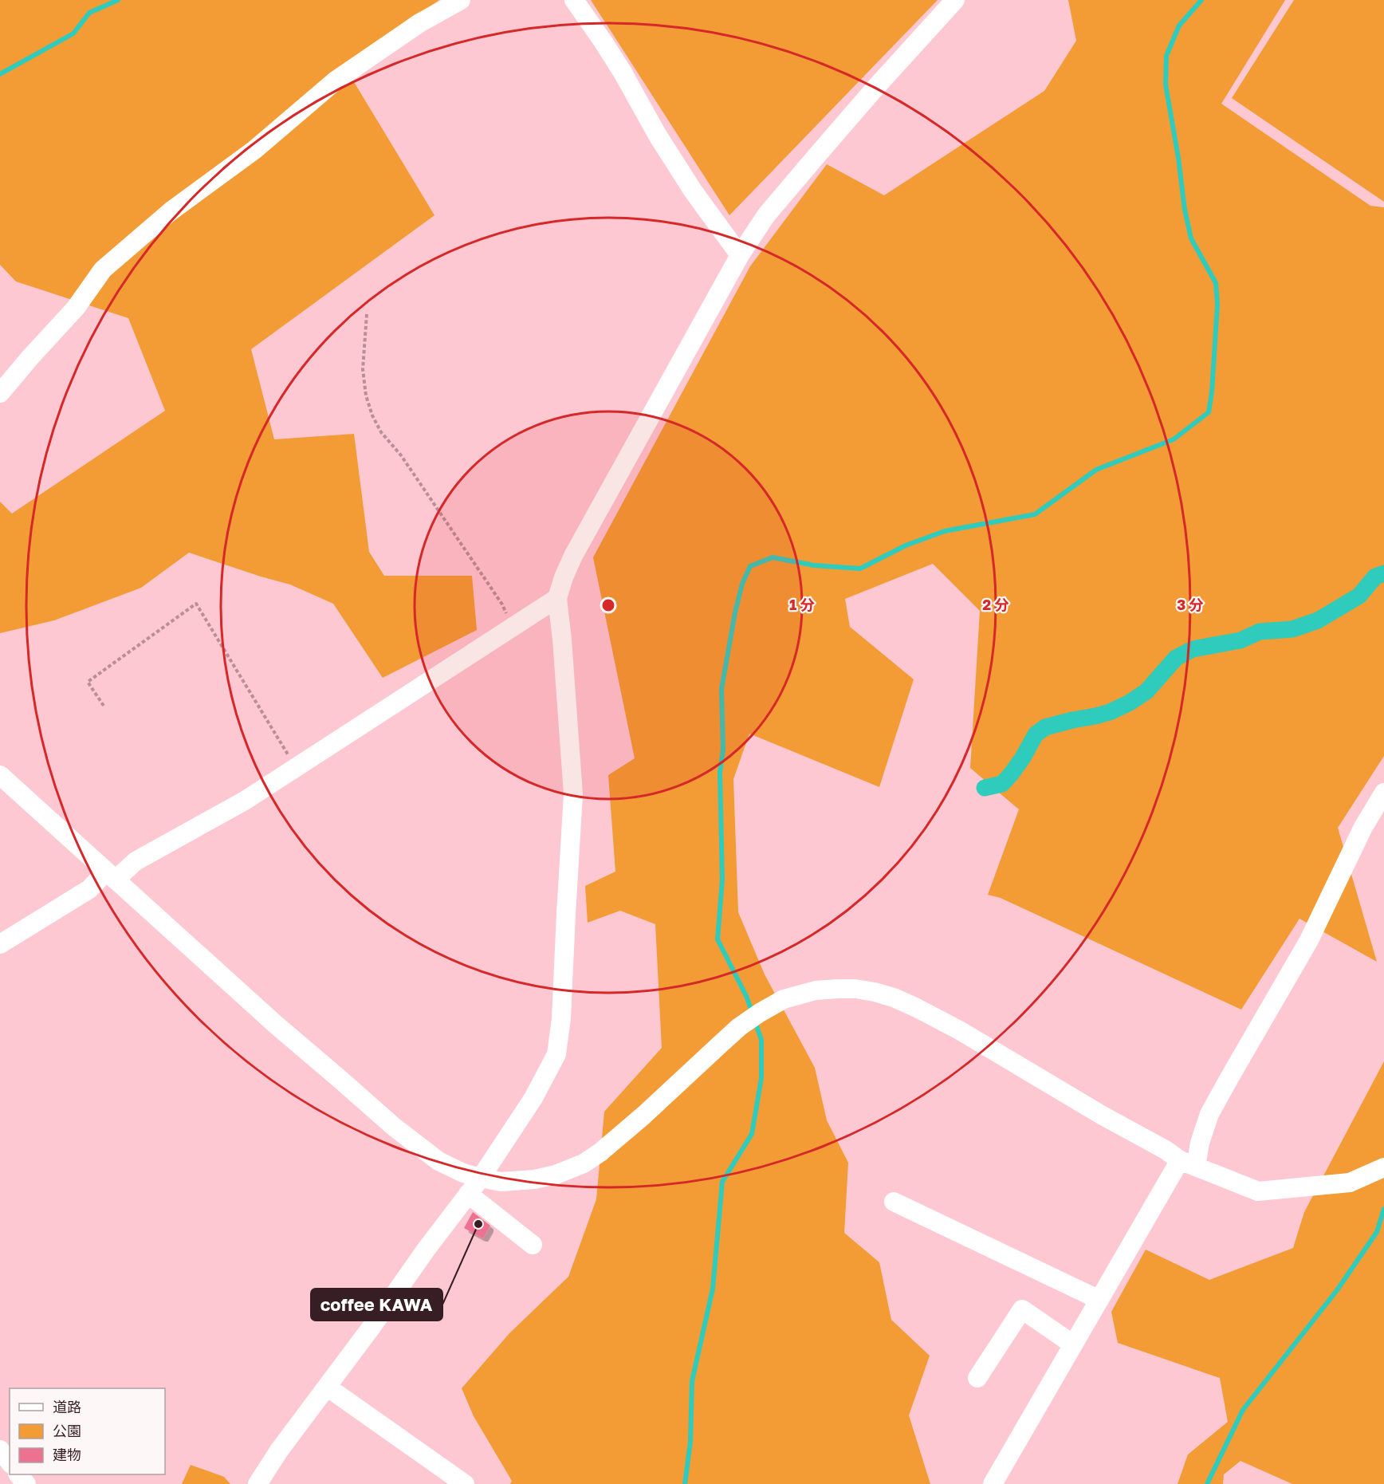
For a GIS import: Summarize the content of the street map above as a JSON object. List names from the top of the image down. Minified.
{"places":["coffee KAWA"],"legend":["道路","公園","建物"],"rings":["1 分","2 分","3 分"]}
